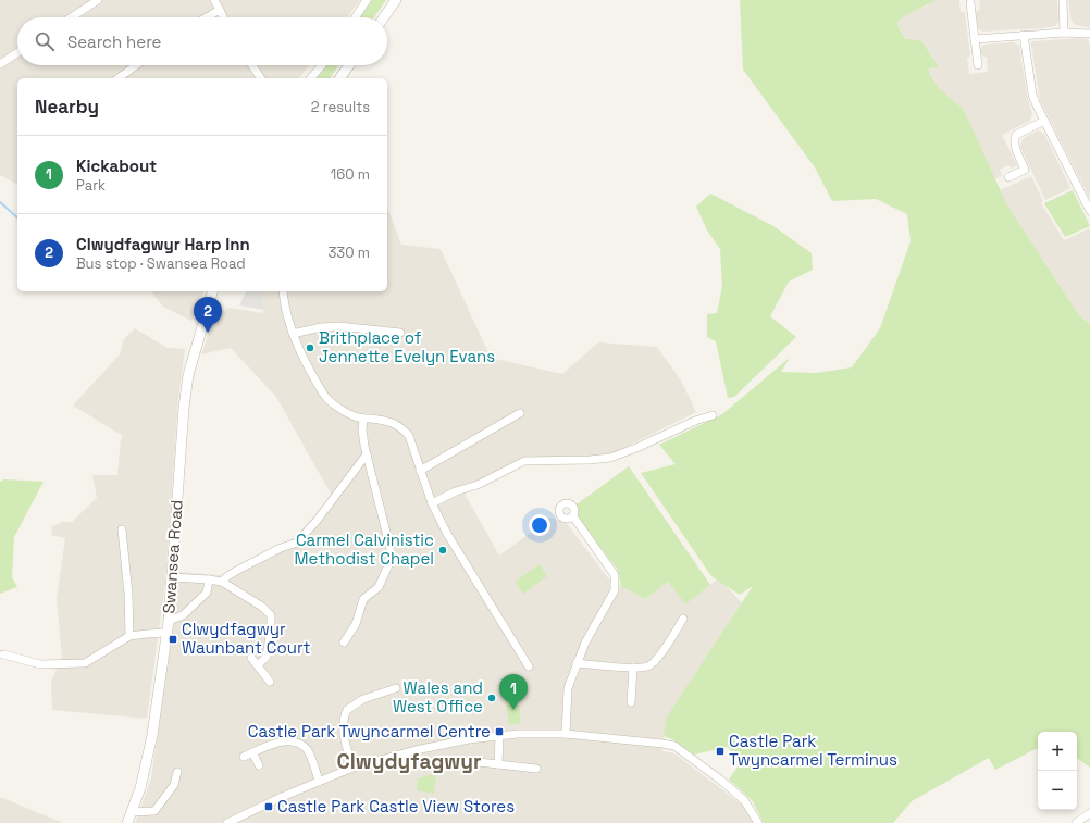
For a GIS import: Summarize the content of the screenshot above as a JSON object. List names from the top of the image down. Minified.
{"streets":{"street":["Swansea Road"]},"districts":["Clwydyfagwyr"],"places":{"other":["Brithplace of Jennette Evelyn Evans","Carmel Calvinistic Methodist Chapel","Wales and West Office"],"transit":["Clwydfagwyr Waunbant Court","Castle Park Twyncarmel Centre","Castle Park Twyncarmel Terminus","Castle Park Castle View Stores"]},"page":{"search":"Search here","heading":["Nearby","2 results"],"list":[{"mark":"1","name":"Kickabout","note":"Park","value":"160 m"},{"mark":"2","name":"Clwydfagwyr Harp Inn","note":"Bus stop · Swansea Road","value":"330 m"}],"pins":["2","1"],"map_buttons":["+","−"]}}
